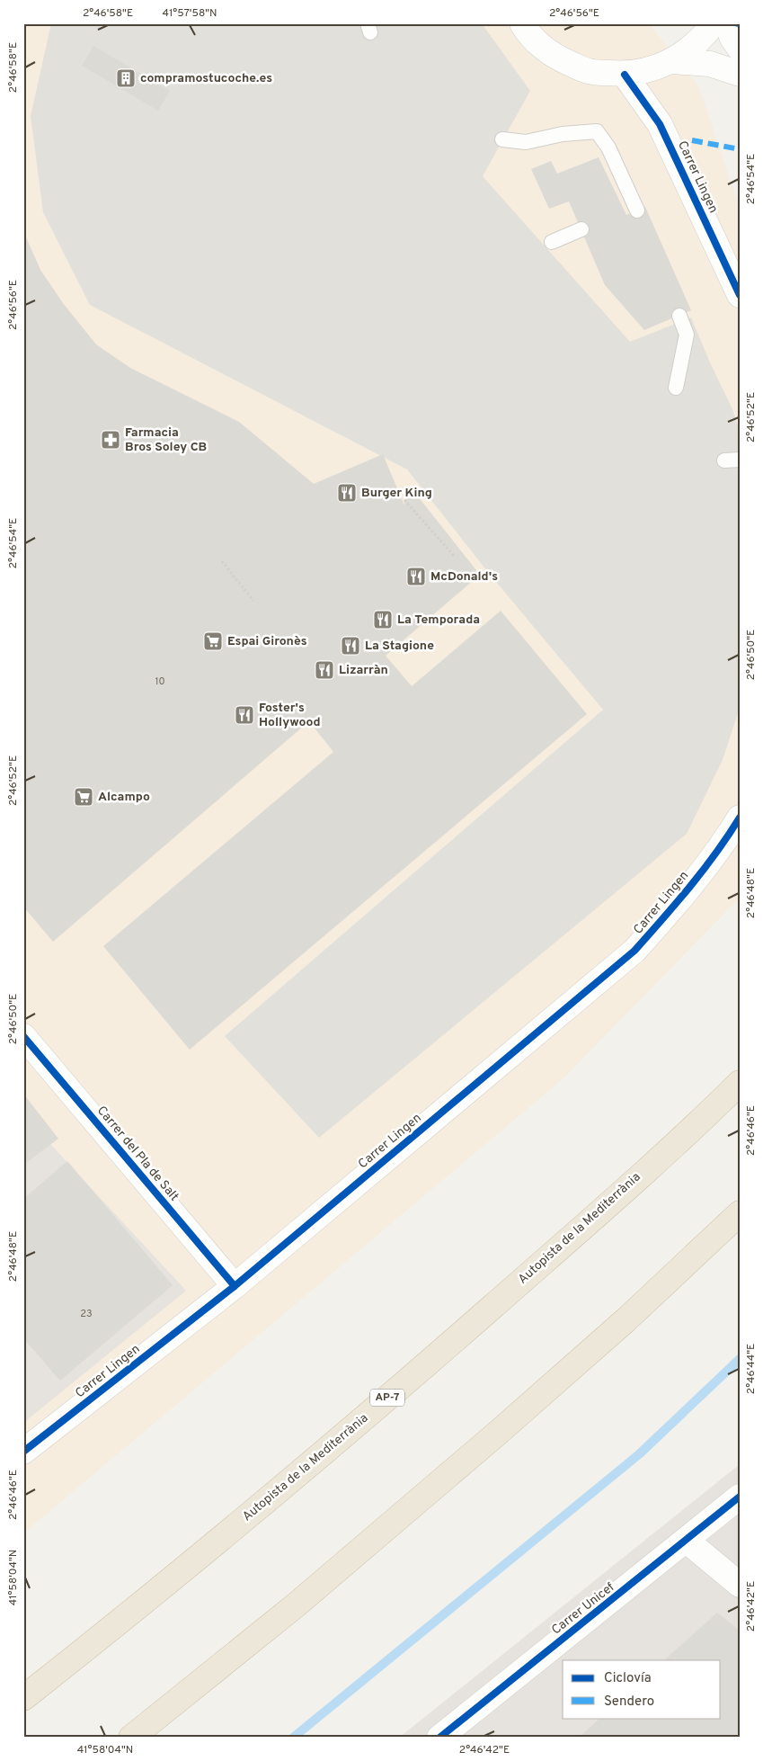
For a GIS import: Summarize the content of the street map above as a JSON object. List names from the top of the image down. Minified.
{"streets":{"highway":["Autopista de la Mediterrània","AP-7"],"street":["Carrer Lingen","Carrer del Pla de Salt","Carrer Unicef"]},"crossings":[["Carrer Lingen","Carrer del Pla de Salt"]],"places":{"building":["compramostucoche.es"],"pharmacy":["Farmacia Bros Soley CB"],"restaurant":["Burger King","McDonald's","La Temporada","La Stagione","Lizarràn","Foster's Hollywood"],"supermarket":["Espai Gironès","Alcampo"]},"house_numbers":["10","23"],"legend":["Ciclovía","Sendero"],"coordinates":["2°46'58\"E","41°57'58\"N","2°46'56\"E","2°46'54\"E","2°46'52\"E","2°46'50\"E","2°46'48\"E","2°46'46\"E","2°46'44\"E","41°58'04\"N","2°46'42\"E"]}
